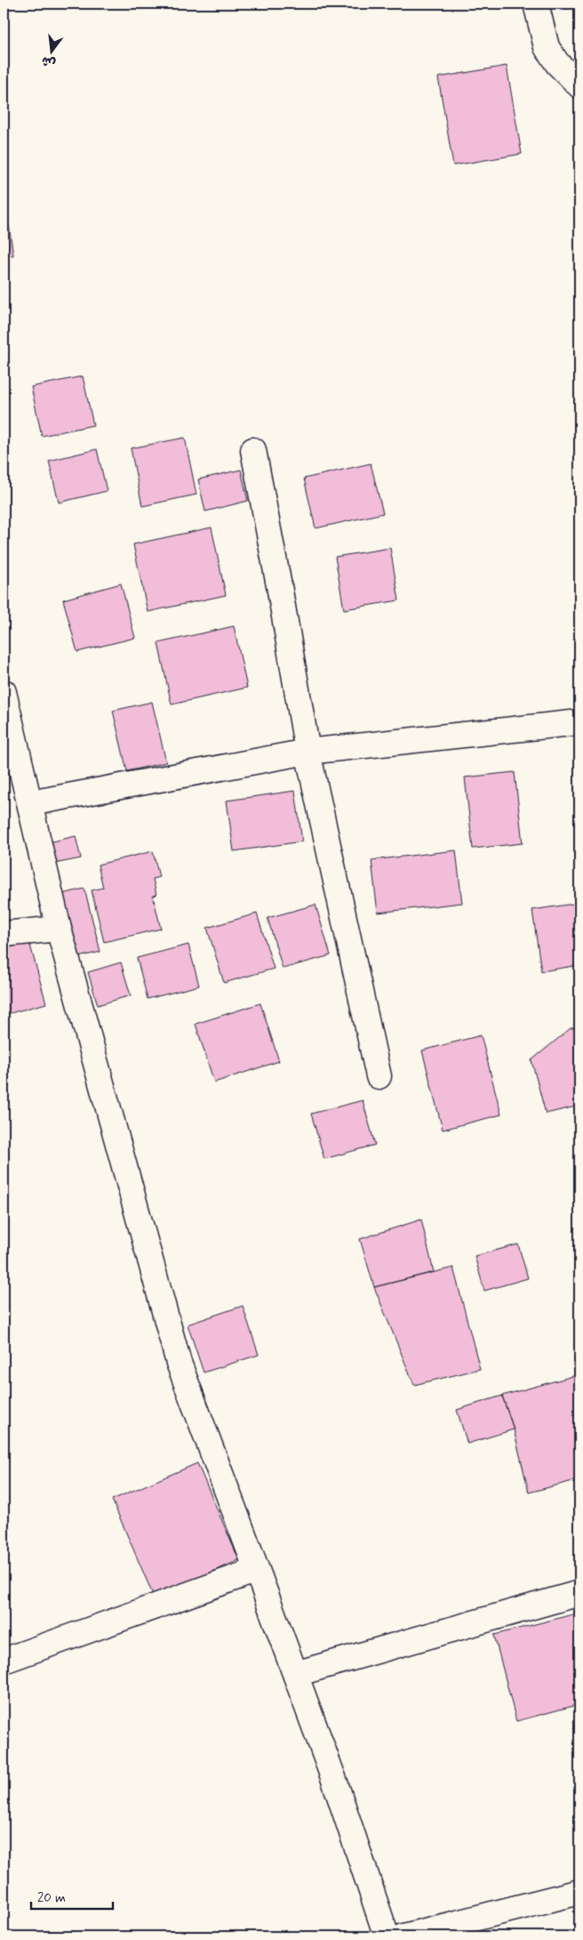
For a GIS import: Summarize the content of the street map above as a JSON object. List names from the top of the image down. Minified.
{"scale_bar":"20 m","north":"bottom"}
